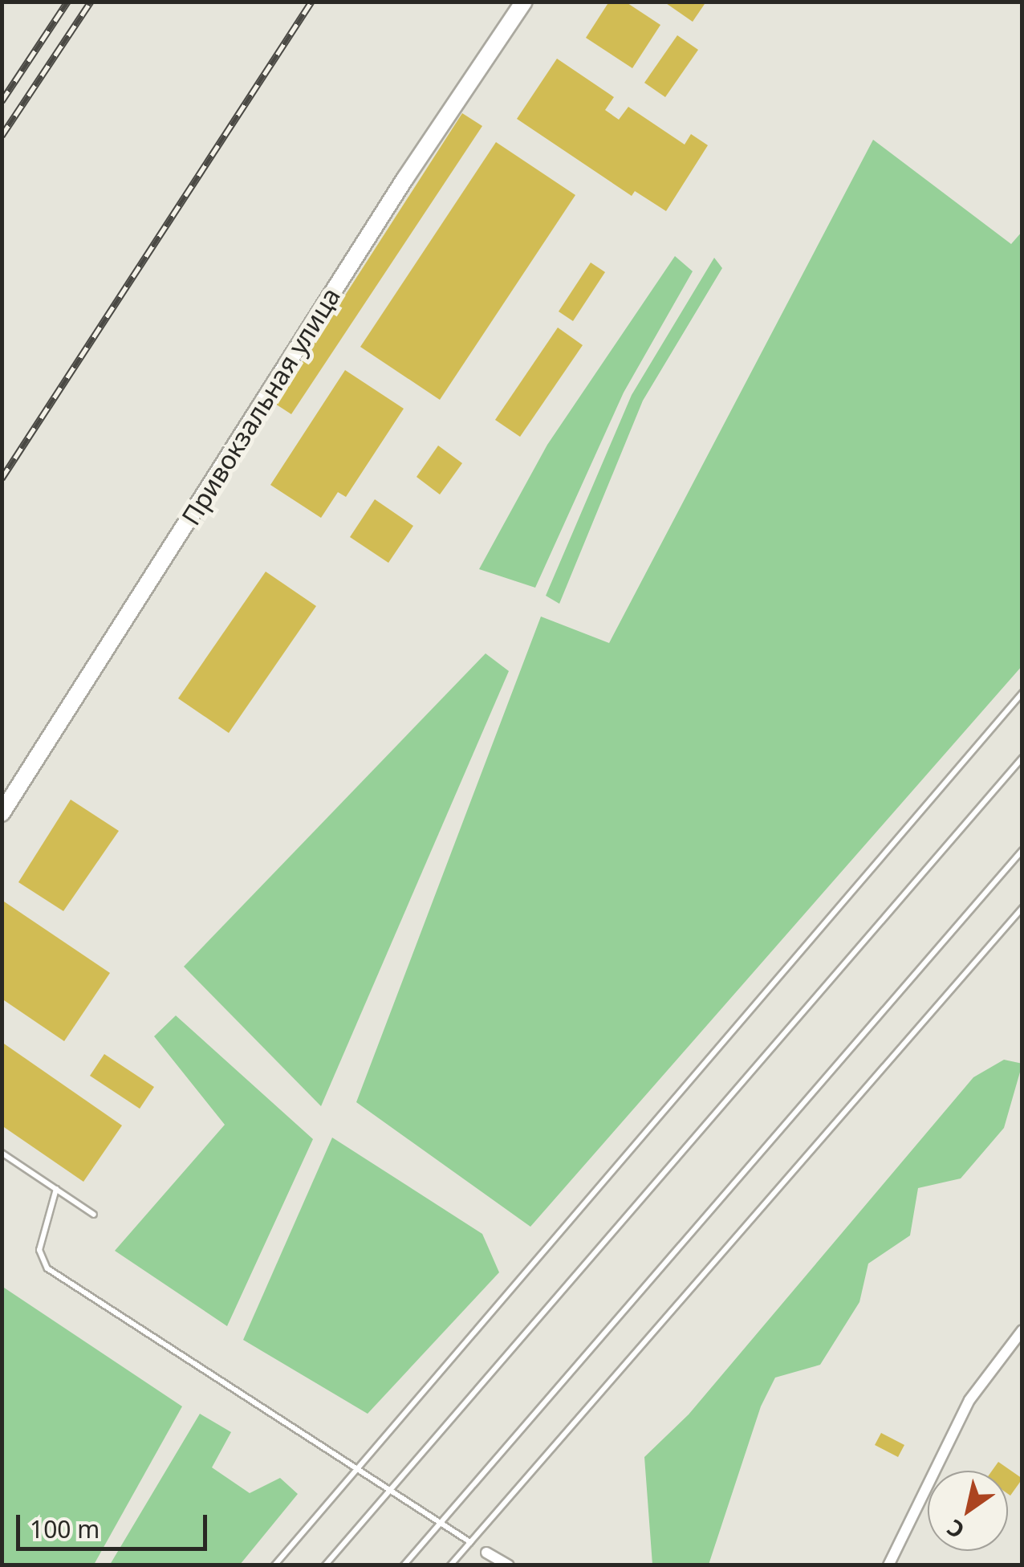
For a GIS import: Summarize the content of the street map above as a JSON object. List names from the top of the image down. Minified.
{"streets":{"main road":["Привокзальная улица"]},"scale_bar":"100 m","north":"bottom left"}
